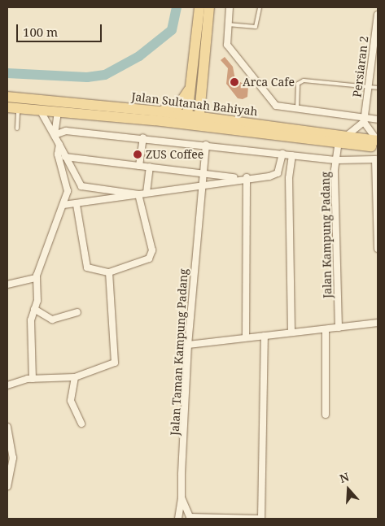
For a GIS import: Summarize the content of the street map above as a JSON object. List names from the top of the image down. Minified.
{"streets":{"main road":["Jalan Sultanah Bahiyah"],"street":["Persiaran 2","Jalan Kampung Padang","Jalan Taman Kampung Padang"]},"crossings":[["Jalan Sultanah Bahiyah","Jalan Kampung Padang"]],"places":["Arca Cafe","ZUS Coffee"],"scale_bar":"100 m","north":"top"}
